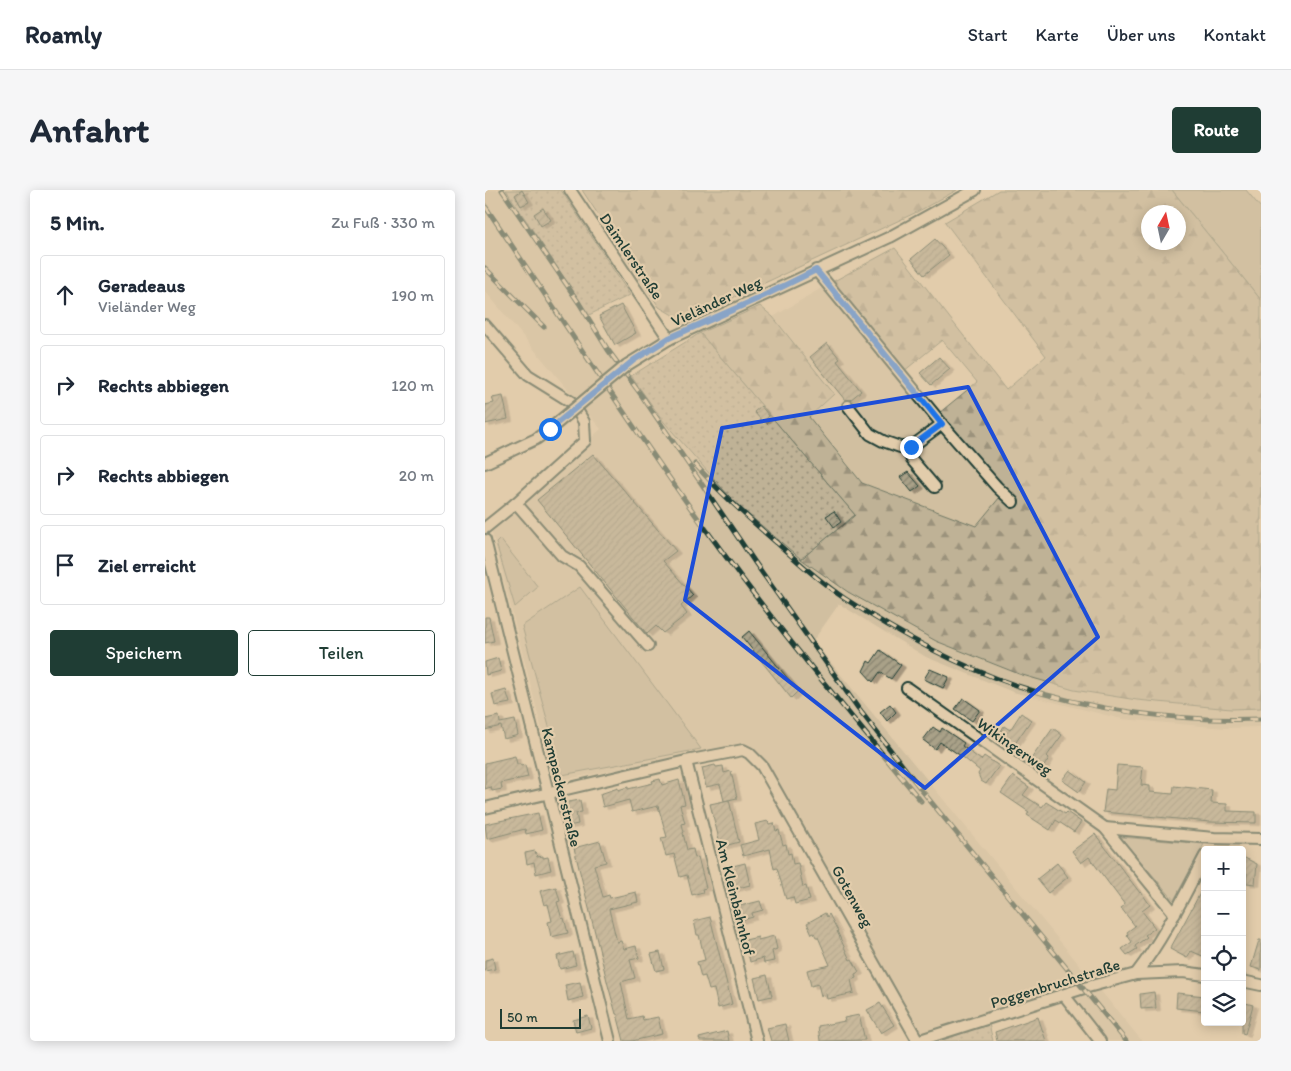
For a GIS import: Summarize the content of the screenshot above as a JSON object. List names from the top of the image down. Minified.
{"streets":{"street":["Daimlerstraße","Vieländer Weg","Wikingerweg","Kampackerstraße","Gotenweg","Am Kleinbahnhof","Poggenbruchstraße"]},"crossings":[["Daimlerstraße","Vieländer Weg"],["Gotenweg","Am Kleinbahnhof"],["Gotenweg","Poggenbruchstraße"]],"scale_bar":"50 m","north":"top","page":{"header":"Roamly","nav":["Start","Karte","Über uns","Kontakt"],"buttons":["Route",["Speichern","Teilen"]],"title":"Anfahrt","heading":["5 Min.","Zu Fuß · 330 m"],"list":[["Geradeaus","Vieländer Weg","190 m"],["Rechts abbiegen","120 m"],["Rechts abbiegen","20 m"],"Ziel erreicht"],"map_buttons":["+","−"],"scale":"50 m"}}
